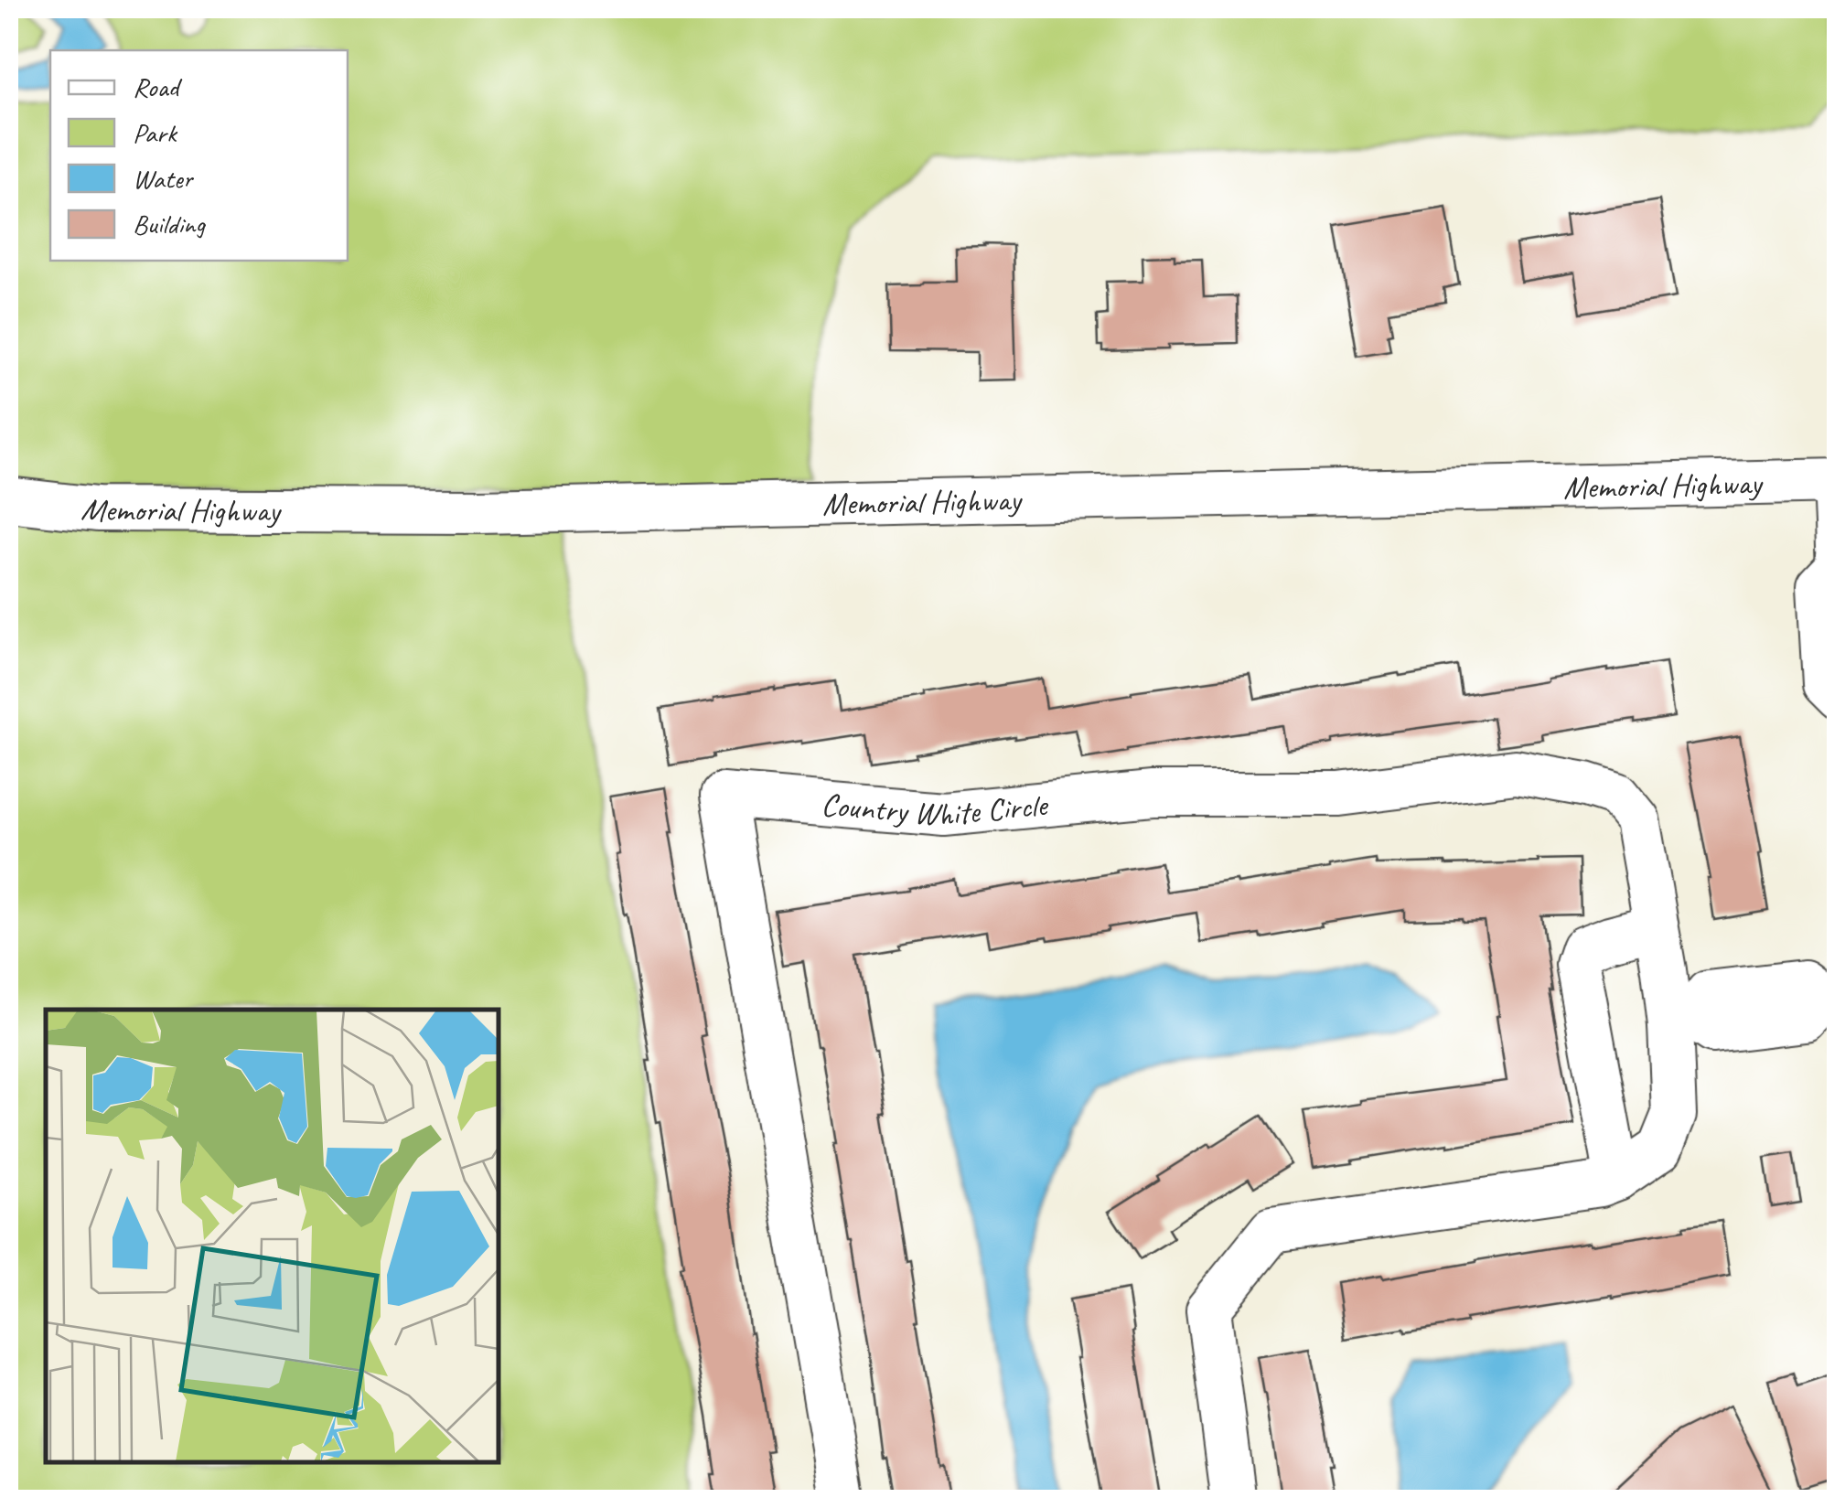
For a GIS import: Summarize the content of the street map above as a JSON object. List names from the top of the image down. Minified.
{"streets":{"street":["Memorial Highway","Country White Circle"]},"legend":["Road","Park","Water","Building"]}
